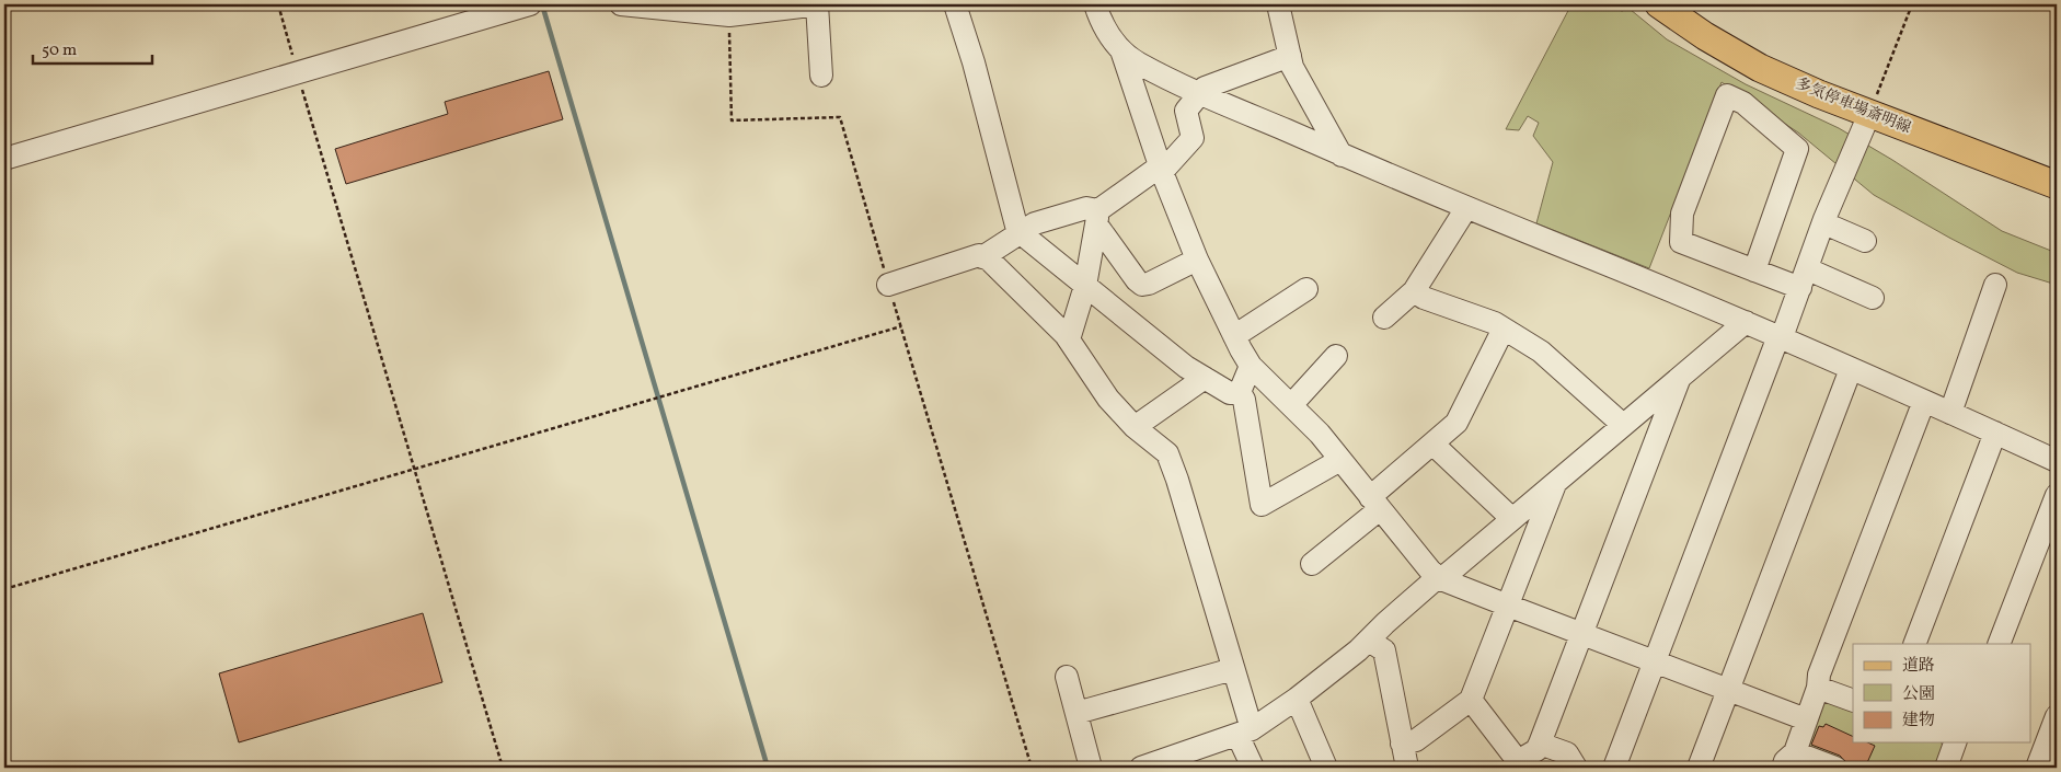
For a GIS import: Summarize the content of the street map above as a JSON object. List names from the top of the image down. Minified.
{"streets":{"main road":["多気停車場斎明線"]},"legend":["道路","公園","建物"],"scale_bar":"50 m"}
